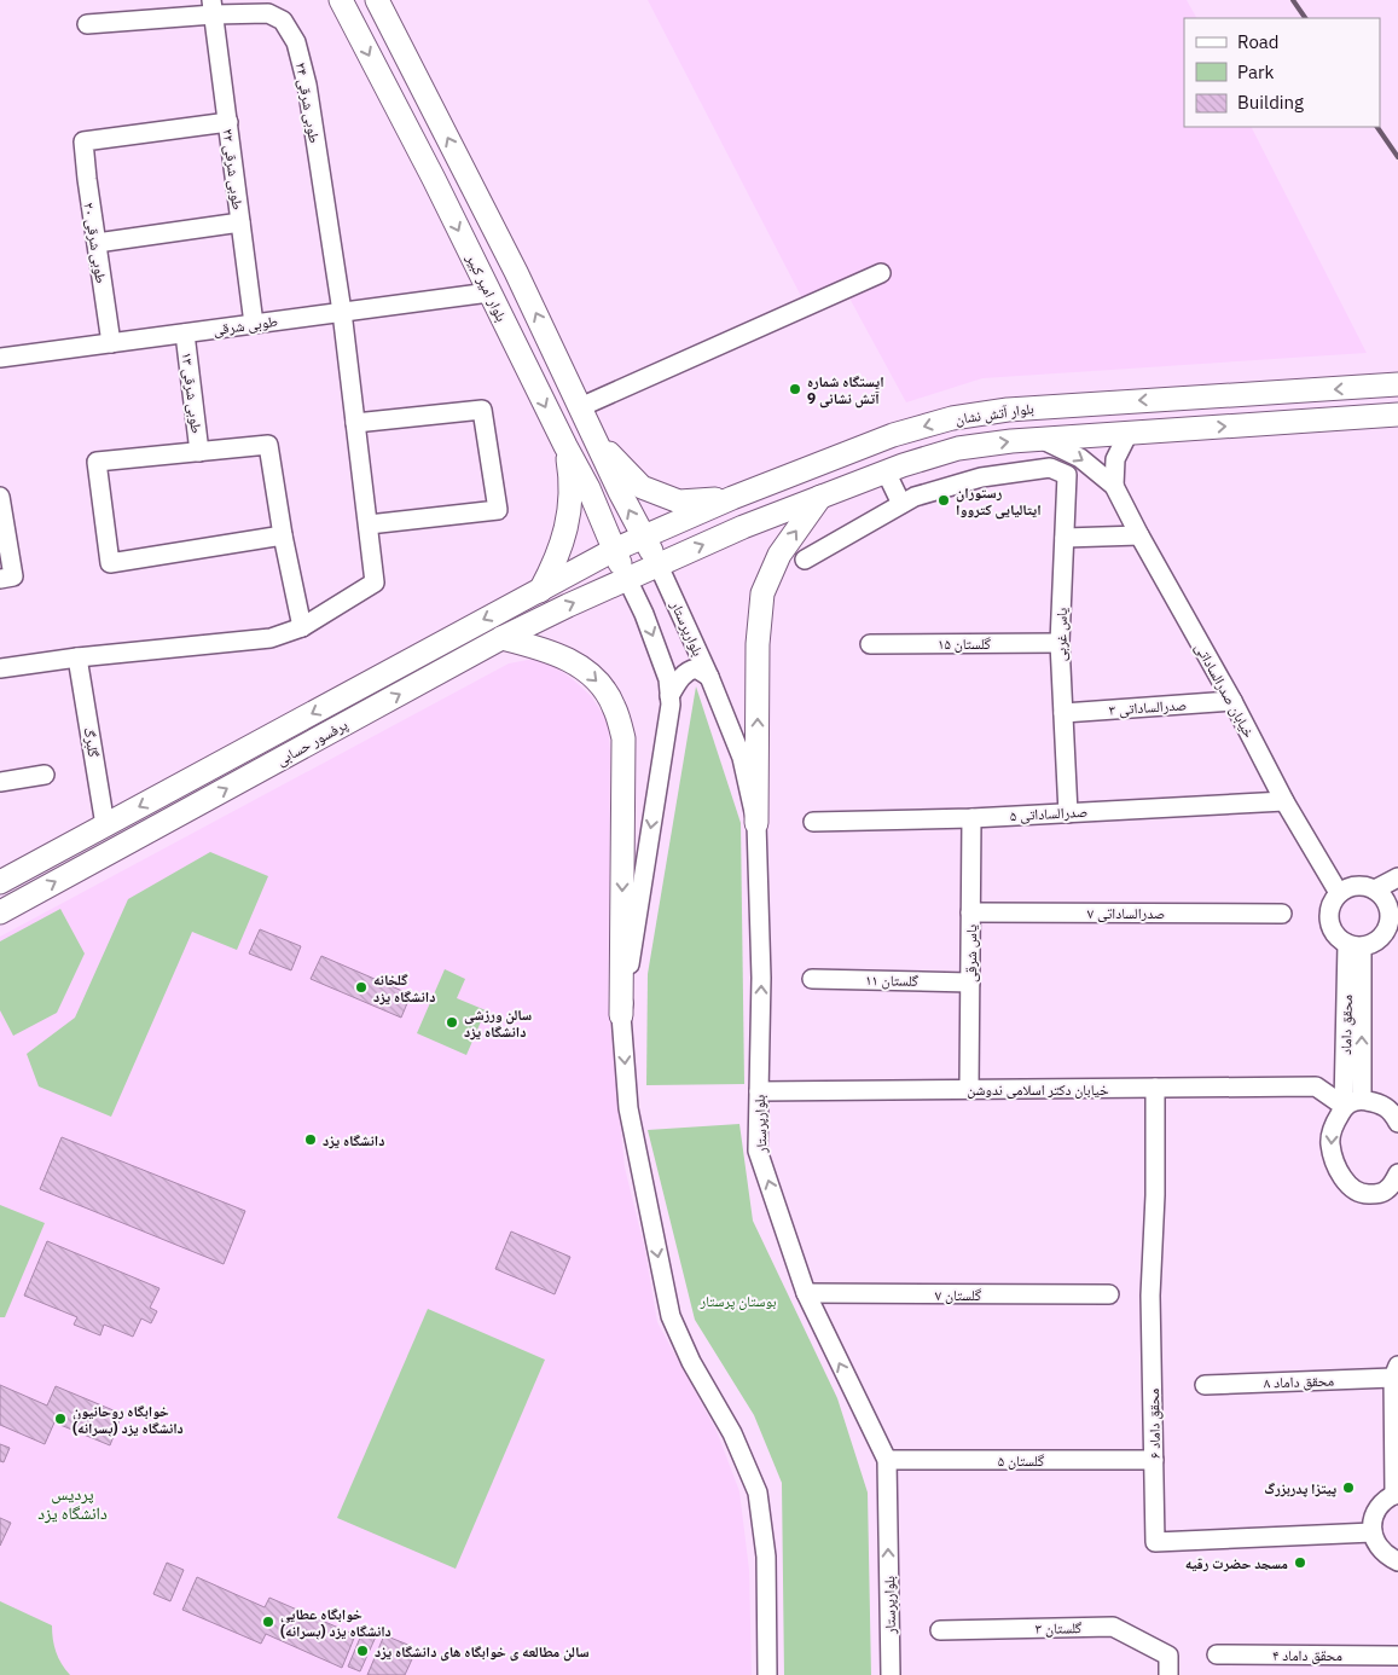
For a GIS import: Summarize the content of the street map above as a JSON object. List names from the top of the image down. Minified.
{"streets":{"main road":["بلوار امیر کبیر","بلوار آتش نشان","پرفسور حسابی"],"street":["طوبی شرقی ۲۴","طوبی شرقی ۲۲","طوبی شرقی ۲۰","طوبی شرقی","طوبی شرقی ۱۳","بلوارپرستار","یاس غربی","گلستان ۱۵","خیابان صدرالساداتی","صدرالساداتی ۳","گلبرگ","صدرالساداتی ۵","صدرالساداتی ۷","یاس شرقی","گلستان ۱۱","محقق داماد","خيابان دکتر اسلامی ندوشن","گلستان ۷","محقق داماد ۸","محقق داماد ۶","گلستان ۵","گلستان ۳","محقق داماد ۴"]},"crossings":[["طوبی شرقی ۲۴","طوبی شرقی ۲۲"],["طوبی شرقی ۲۴","طوبی شرقی"],["طوبی شرقی ۲۲","طوبی شرقی ۲۰"],["طوبی شرقی ۲۲","طوبی شرقی"],["طوبی شرقی ۲۰","طوبی شرقی"],["بلوار امیر کبیر","طوبی شرقی"],["بلوار امیر کبیر","بلوار آتش نشان"],["بلوار امیر کبیر","پرفسور حسابی"],["طوبی شرقی","طوبی شرقی ۱۳"],["بلوار آتش نشان","بلوارپرستار"],["بلوار آتش نشان","پرفسور حسابی"],["بلوارپرستار","خيابان دکتر اسلامی ندوشن"],["بلوارپرستار","گلستان ۷"],["بلوارپرستار","گلستان ۵"],["یاس غربی","گلستان ۱۵"],["یاس غربی","صدرالساداتی ۳"],["یاس غربی","صدرالساداتی ۵"],["خیابان صدرالساداتی","صدرالساداتی ۳"],["خیابان صدرالساداتی","صدرالساداتی ۵"],["خیابان صدرالساداتی","محقق داماد"],["گلبرگ","پرفسور حسابی"],["صدرالساداتی ۵","یاس شرقی"],["صدرالساداتی ۷","یاس شرقی"],["یاس شرقی","گلستان ۱۱"],["یاس شرقی","خيابان دکتر اسلامی ندوشن"],["محقق داماد","خيابان دکتر اسلامی ندوشن"],["خيابان دکتر اسلامی ندوشن","محقق داماد ۶"],["محقق داماد ۶","گلستان ۵"]],"districts":["پردیس دانشگاه یزد"],"parks":["بوستان پرستار"],"places":["ایستگاه شماره 9 آتش نشانی","رستوران ایتالیایی کترووا","گلخانه دانشگاه یزد","سالن ورزشی دانشگاه یزد","دانشگاه یزد","خوابگاه روحانیون (پسرانه) دانشگاه یزد","پیتزا پدربزرگ","مسجد حضرت رقیه","خوابگاه عطایی (پسرانه) دانشگاه یزد","سالن مطالعه ی خوابگاه های دانشگاه یزد"],"legend":["Road","Park","Building"]}
